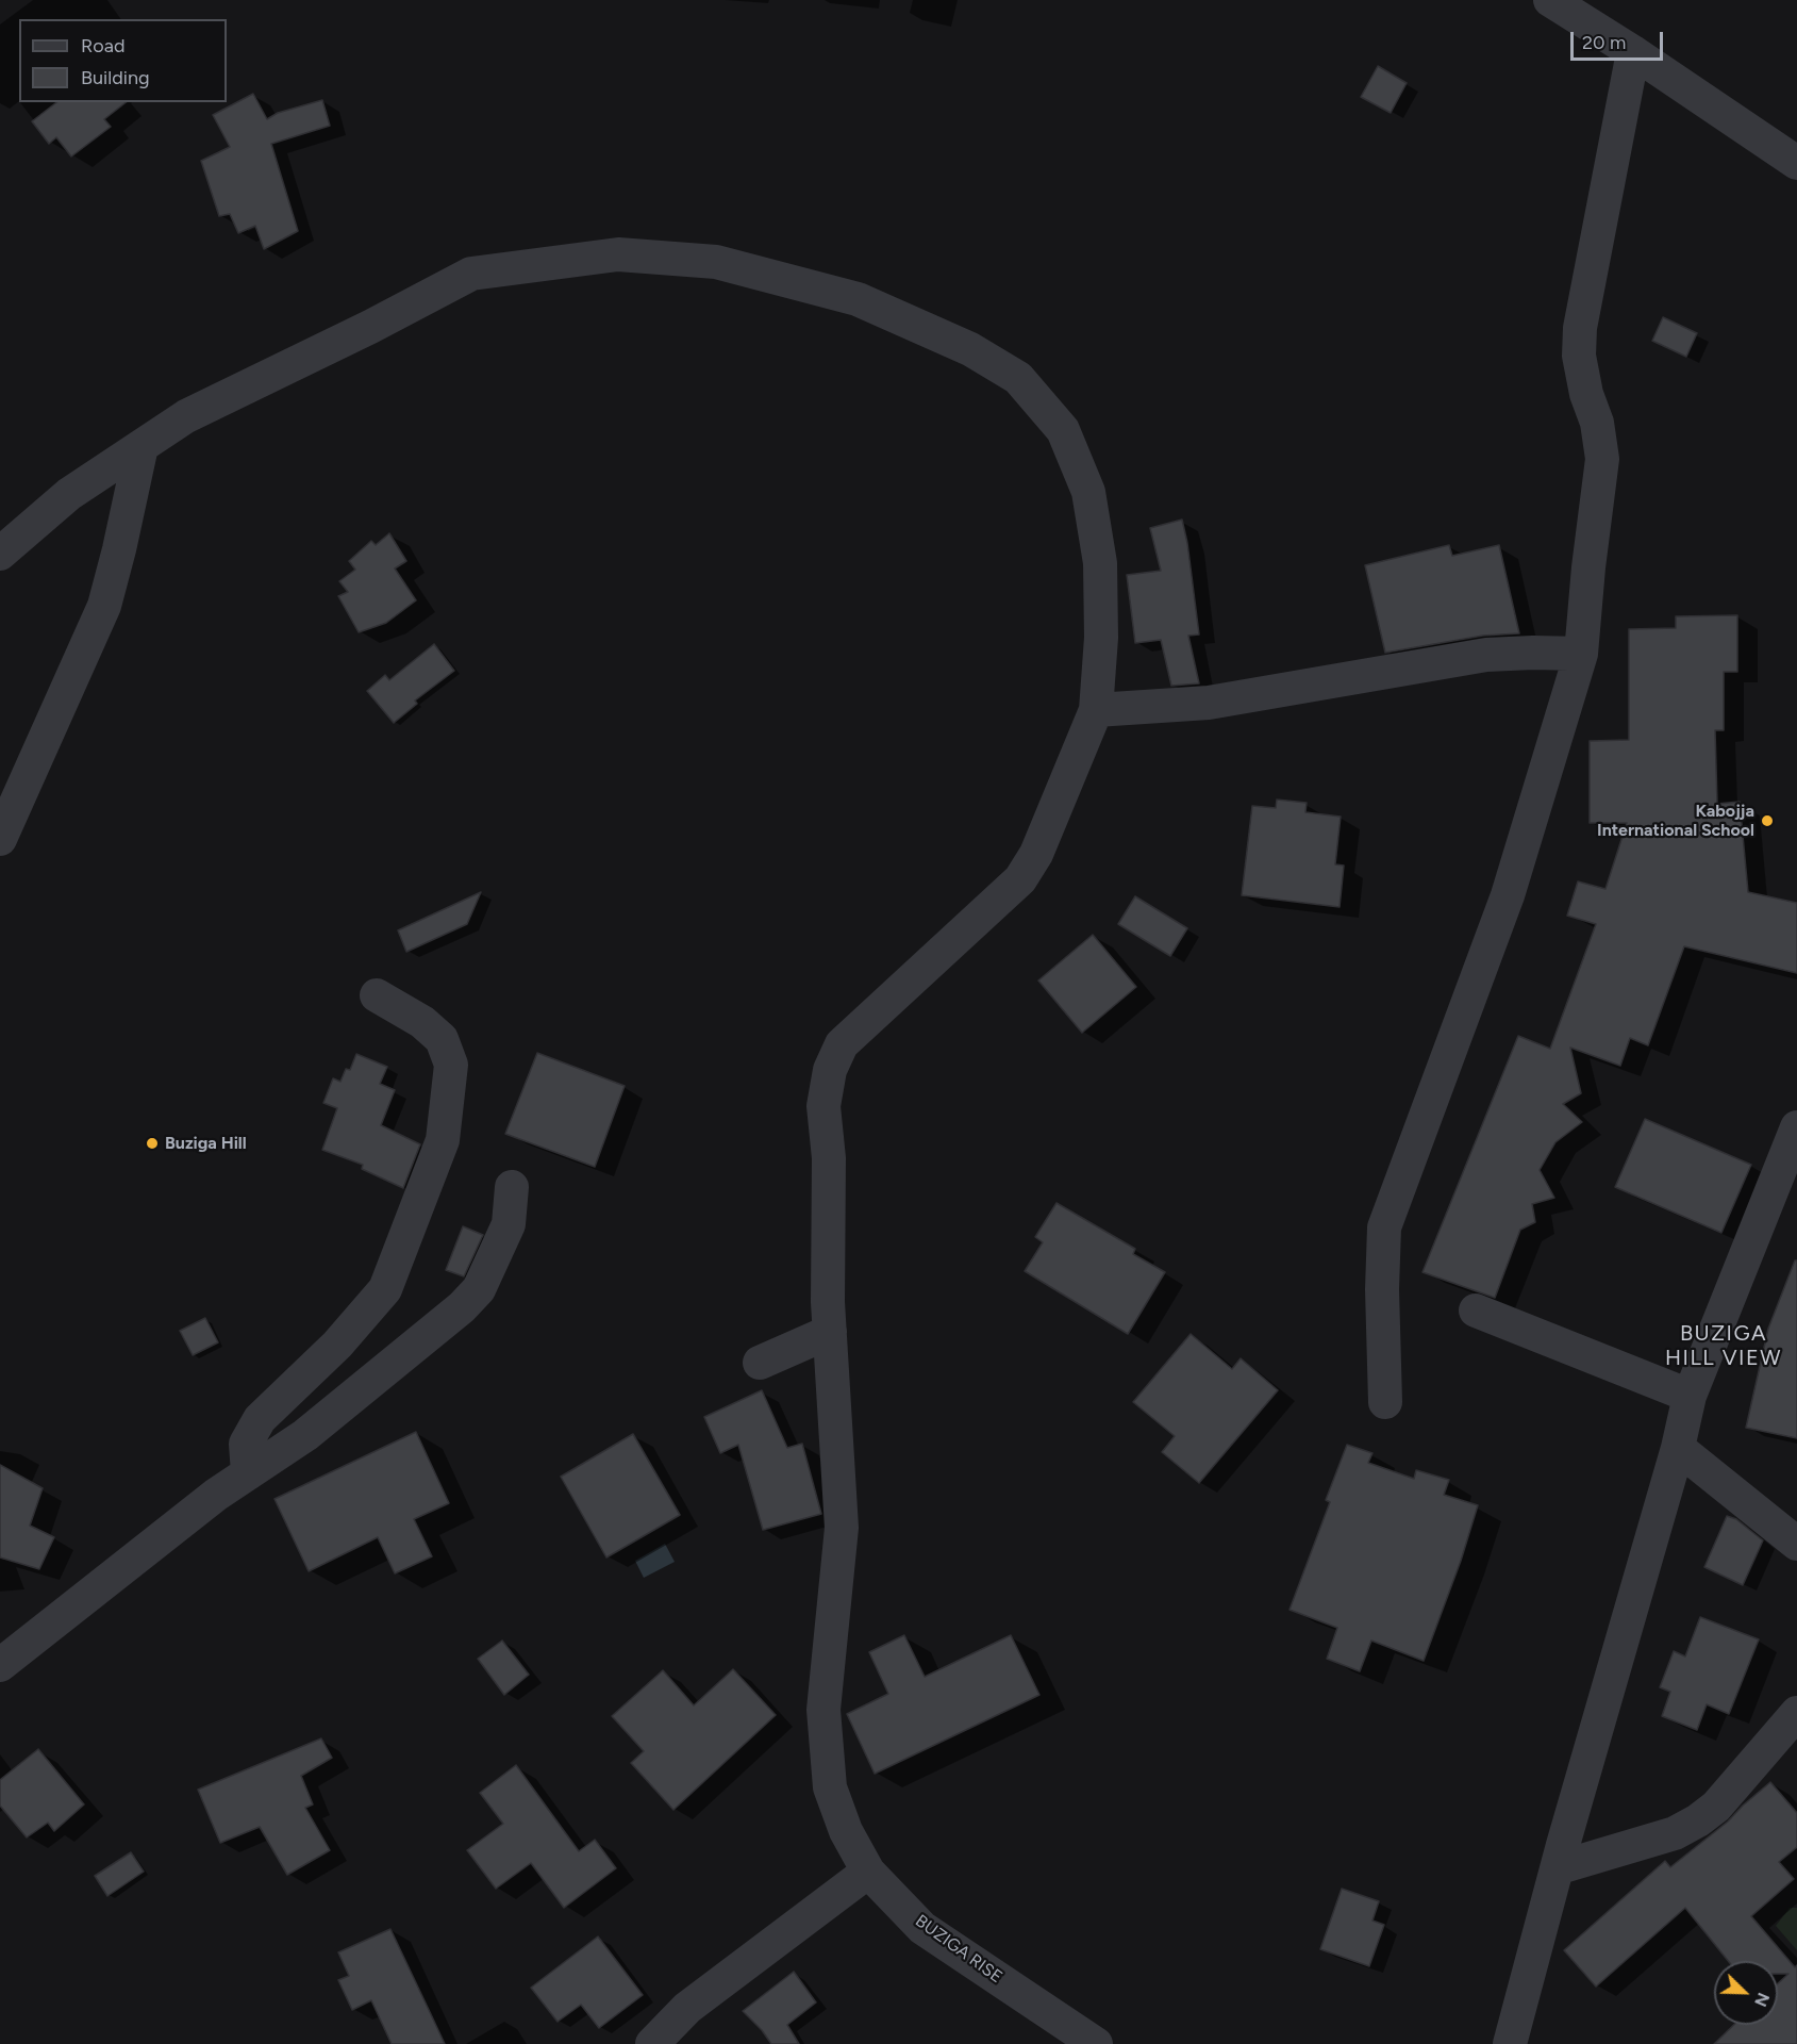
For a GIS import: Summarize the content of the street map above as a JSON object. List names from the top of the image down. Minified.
{"streets":{"street":["BUZIGA RISE"]},"districts":["BUZIGA HILL VIEW"],"places":["Kabojja International School","Buziga Hill"],"legend":["Road","Building"],"scale_bar":"20 m","north":"bottom right"}
